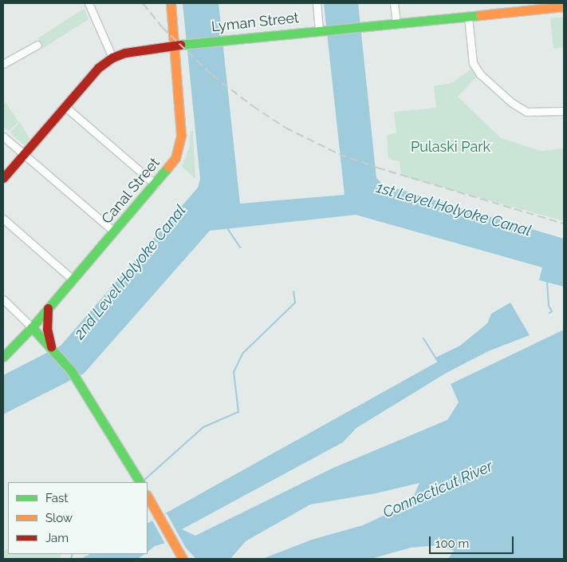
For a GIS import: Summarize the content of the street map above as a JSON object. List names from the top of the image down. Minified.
{"streets":{"main road":["Lyman Street","Canal Street"]},"crossings":[["Lyman Street","Canal Street"]],"water":["1st Level Holyoke Canal","2nd Level Holyoke Canal","Connecticut River"],"parks":["Pulaski Park"],"legend":["Fast","Slow","Jam"],"scale_bar":"100 m"}
